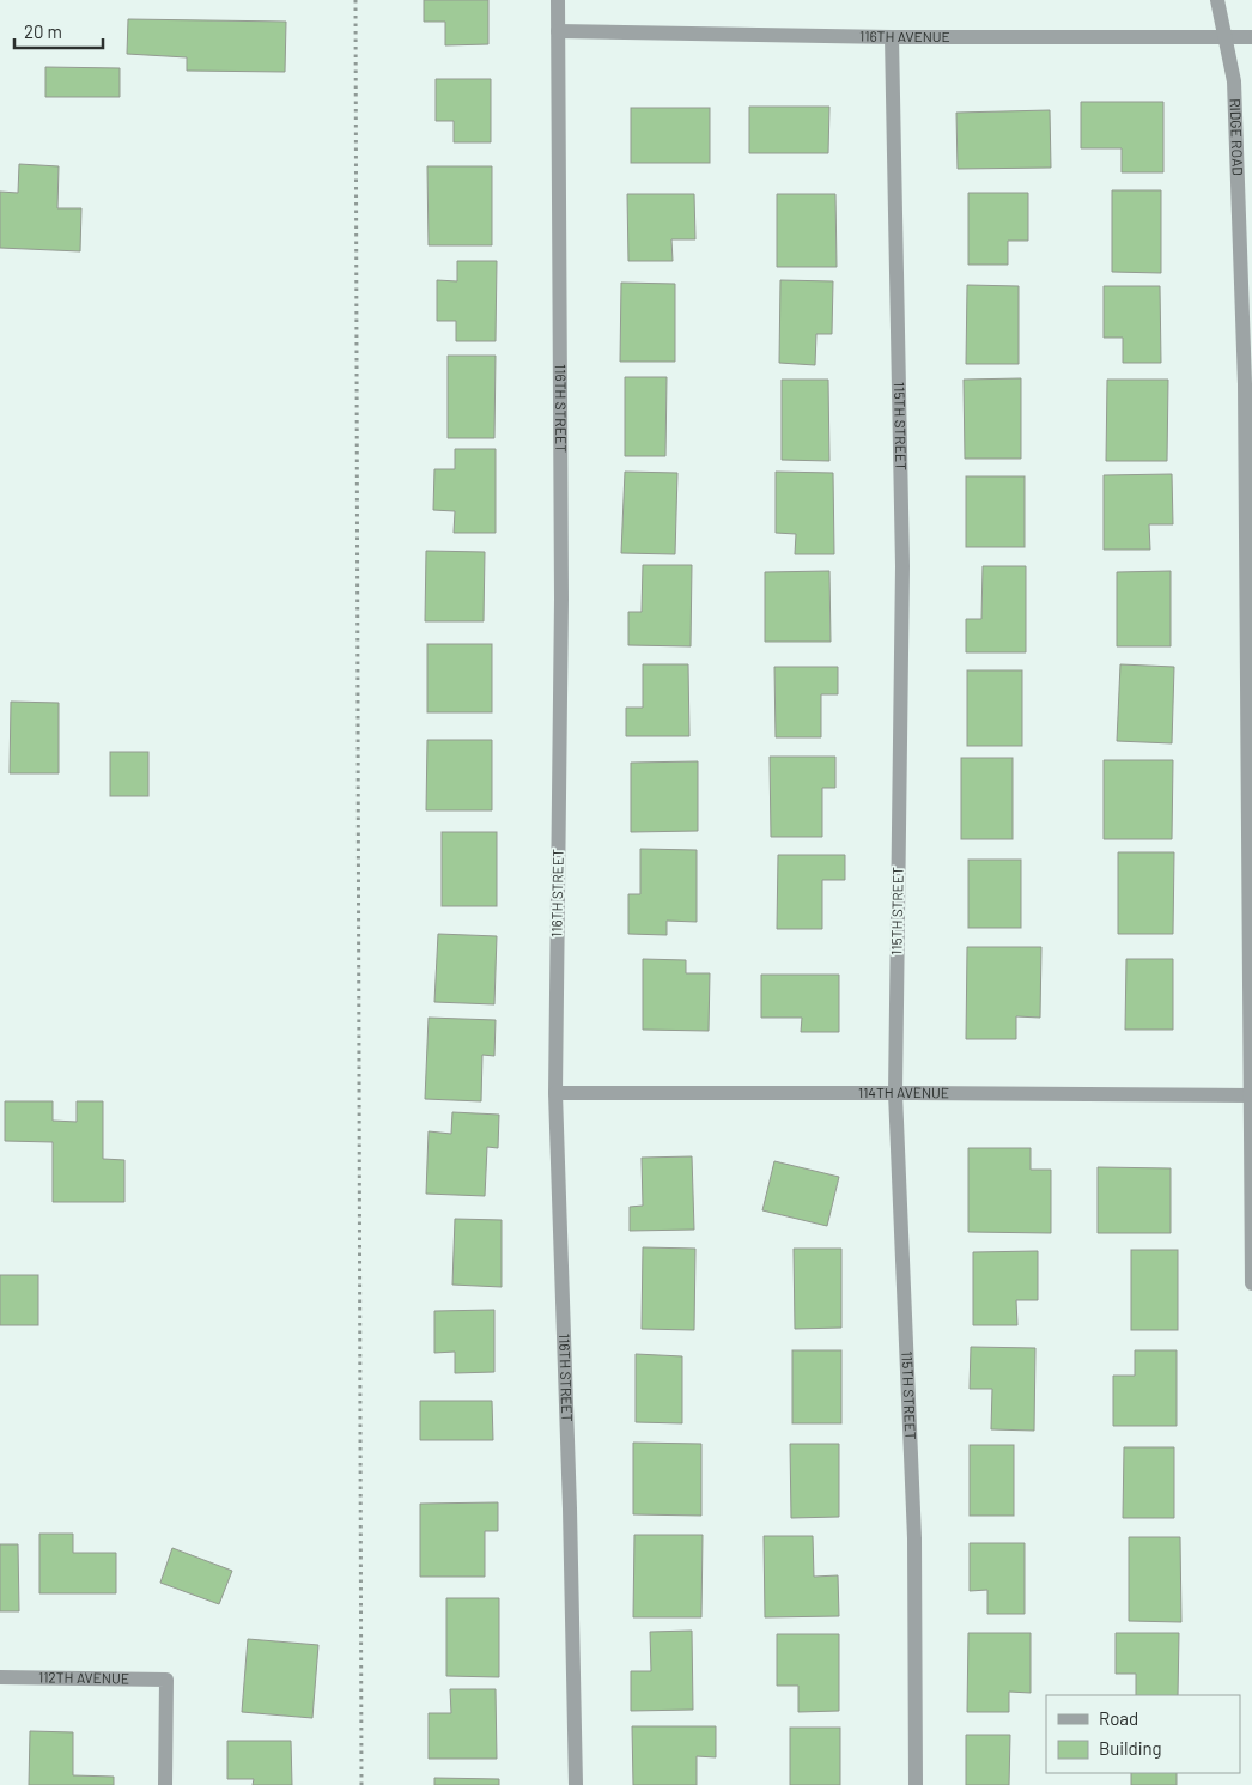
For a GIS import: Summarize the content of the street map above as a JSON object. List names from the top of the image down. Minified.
{"streets":{"street":["116TH AVENUE","RIDGE ROAD","116TH STREET","115TH STREET","114TH AVENUE","112TH AVENUE"]},"crossings":[["116TH AVENUE","RIDGE ROAD"],["116TH AVENUE","116TH STREET"],["116TH AVENUE","115TH STREET"],["RIDGE ROAD","114TH AVENUE"],["116TH STREET","114TH AVENUE"],["115TH STREET","114TH AVENUE"]],"legend":["Road","Building"],"scale_bar":"20 m"}
